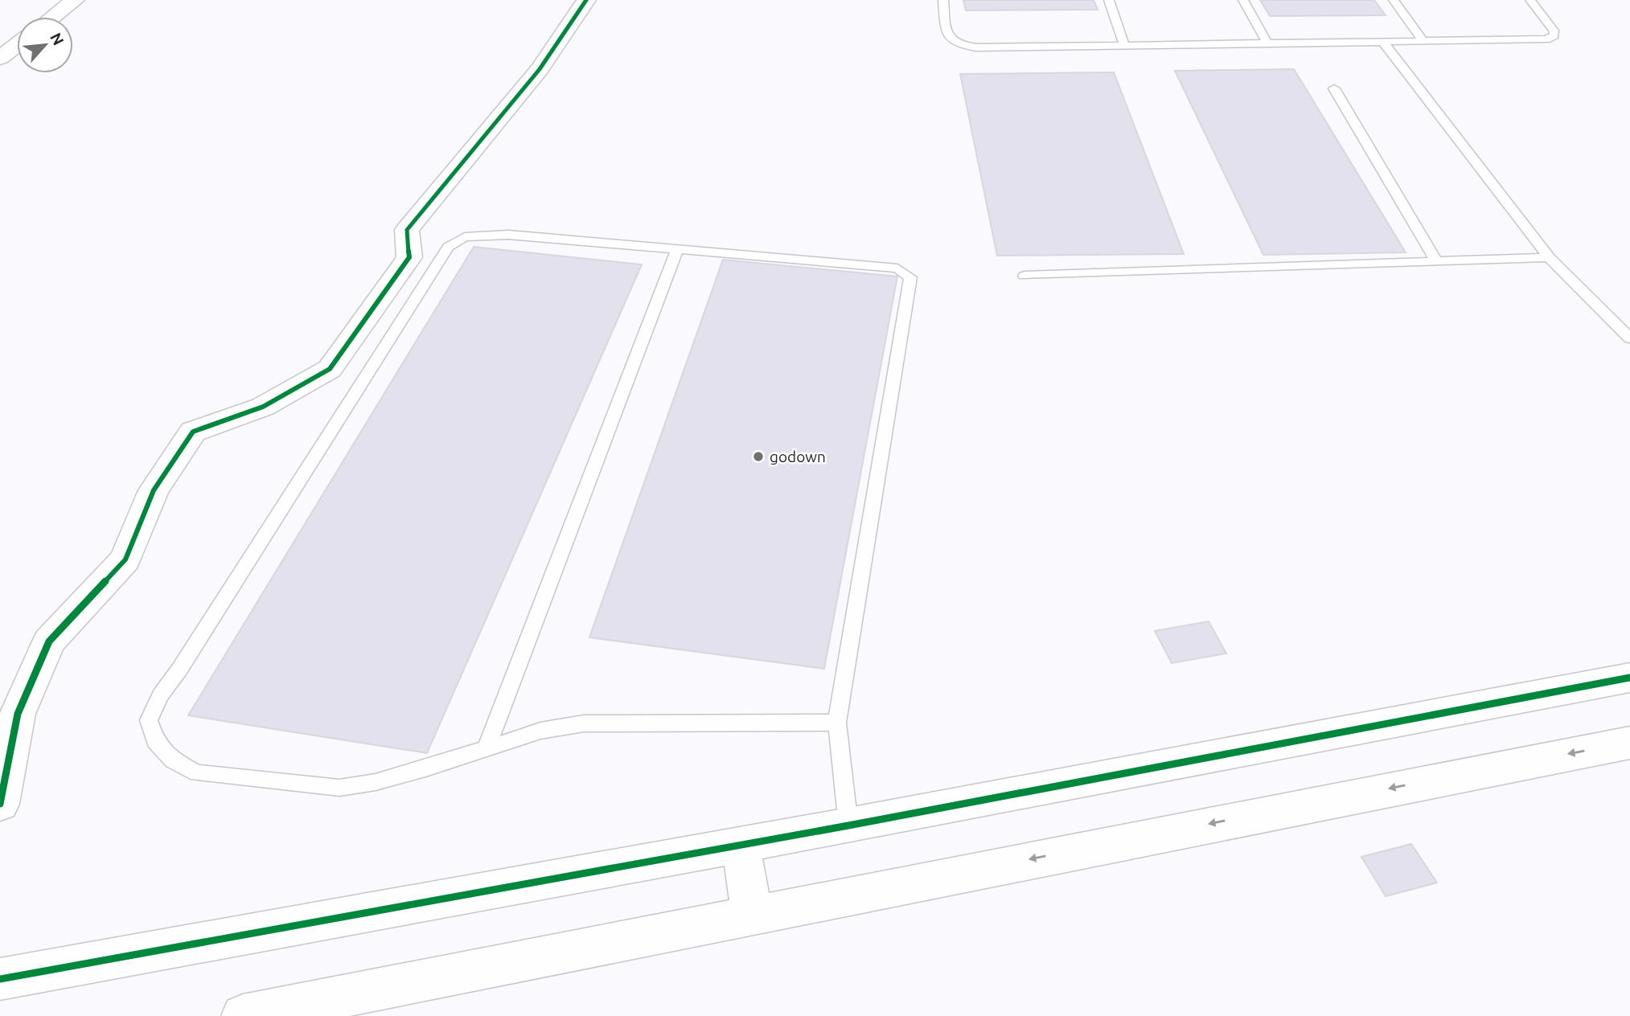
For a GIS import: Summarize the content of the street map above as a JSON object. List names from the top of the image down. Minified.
{"places":["godown"],"north":"top right"}
